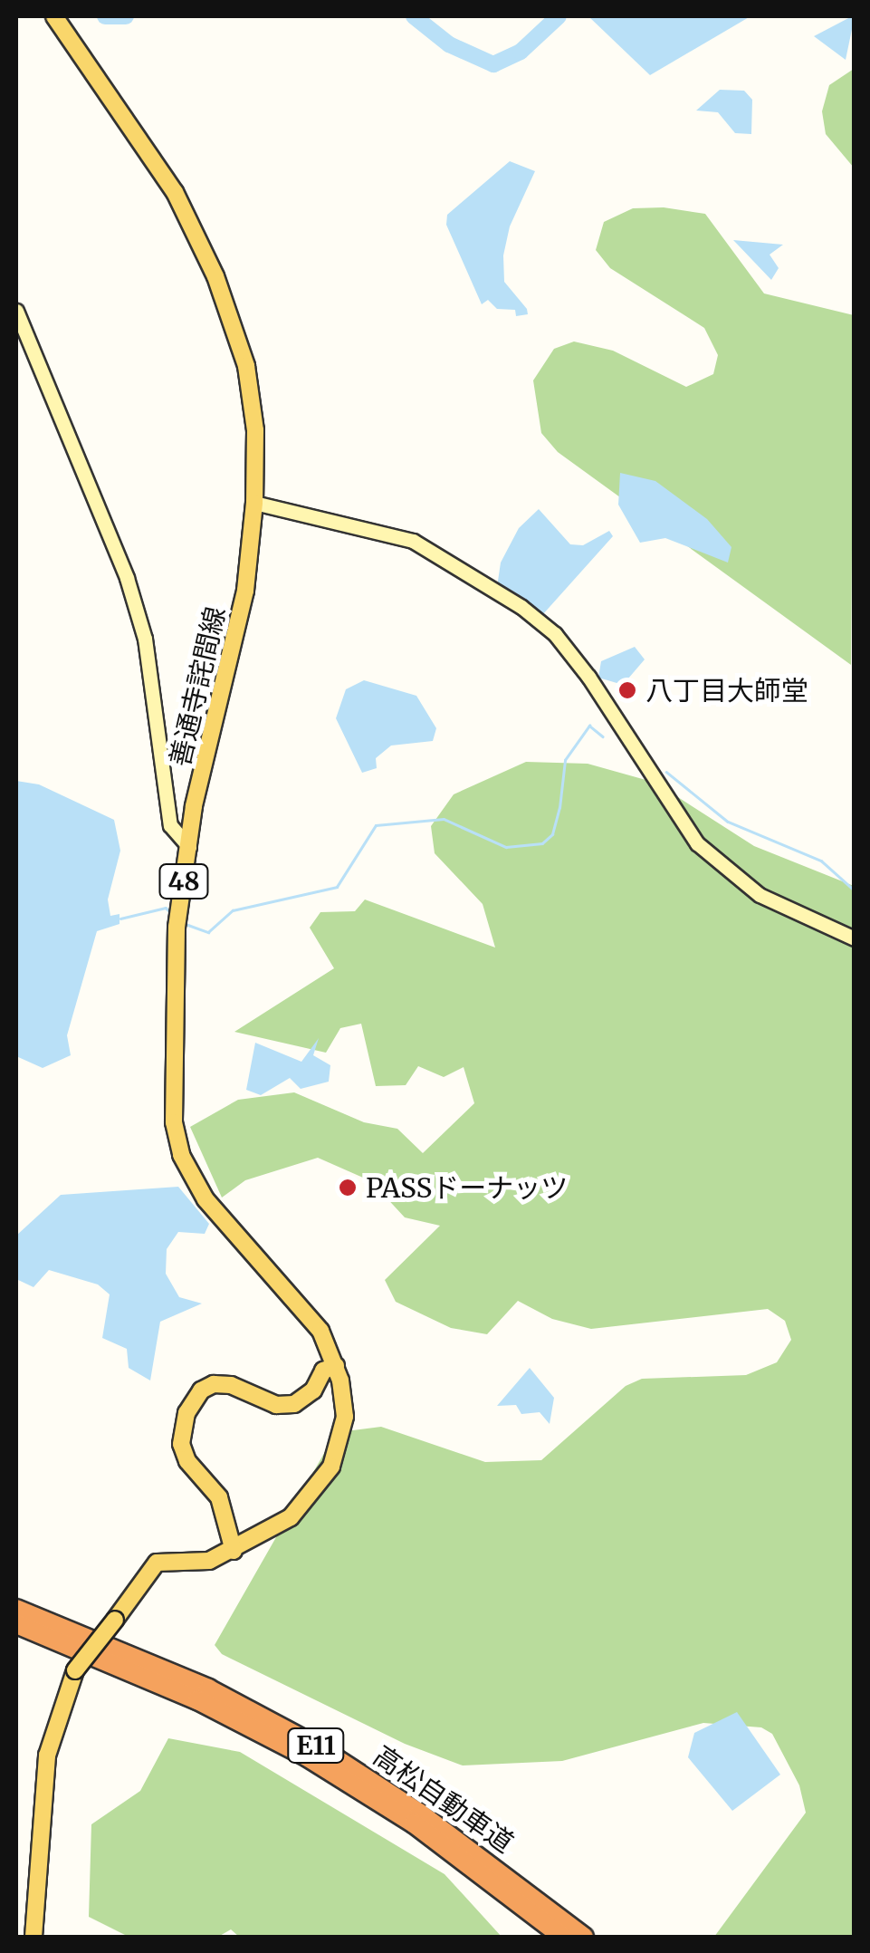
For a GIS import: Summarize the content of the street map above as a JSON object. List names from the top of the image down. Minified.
{"streets":{"highway":["E11","高松自動車道"],"main road":["善通寺詫間線","48"]},"places":["八丁目大師堂","PASSドーナッツ"]}
